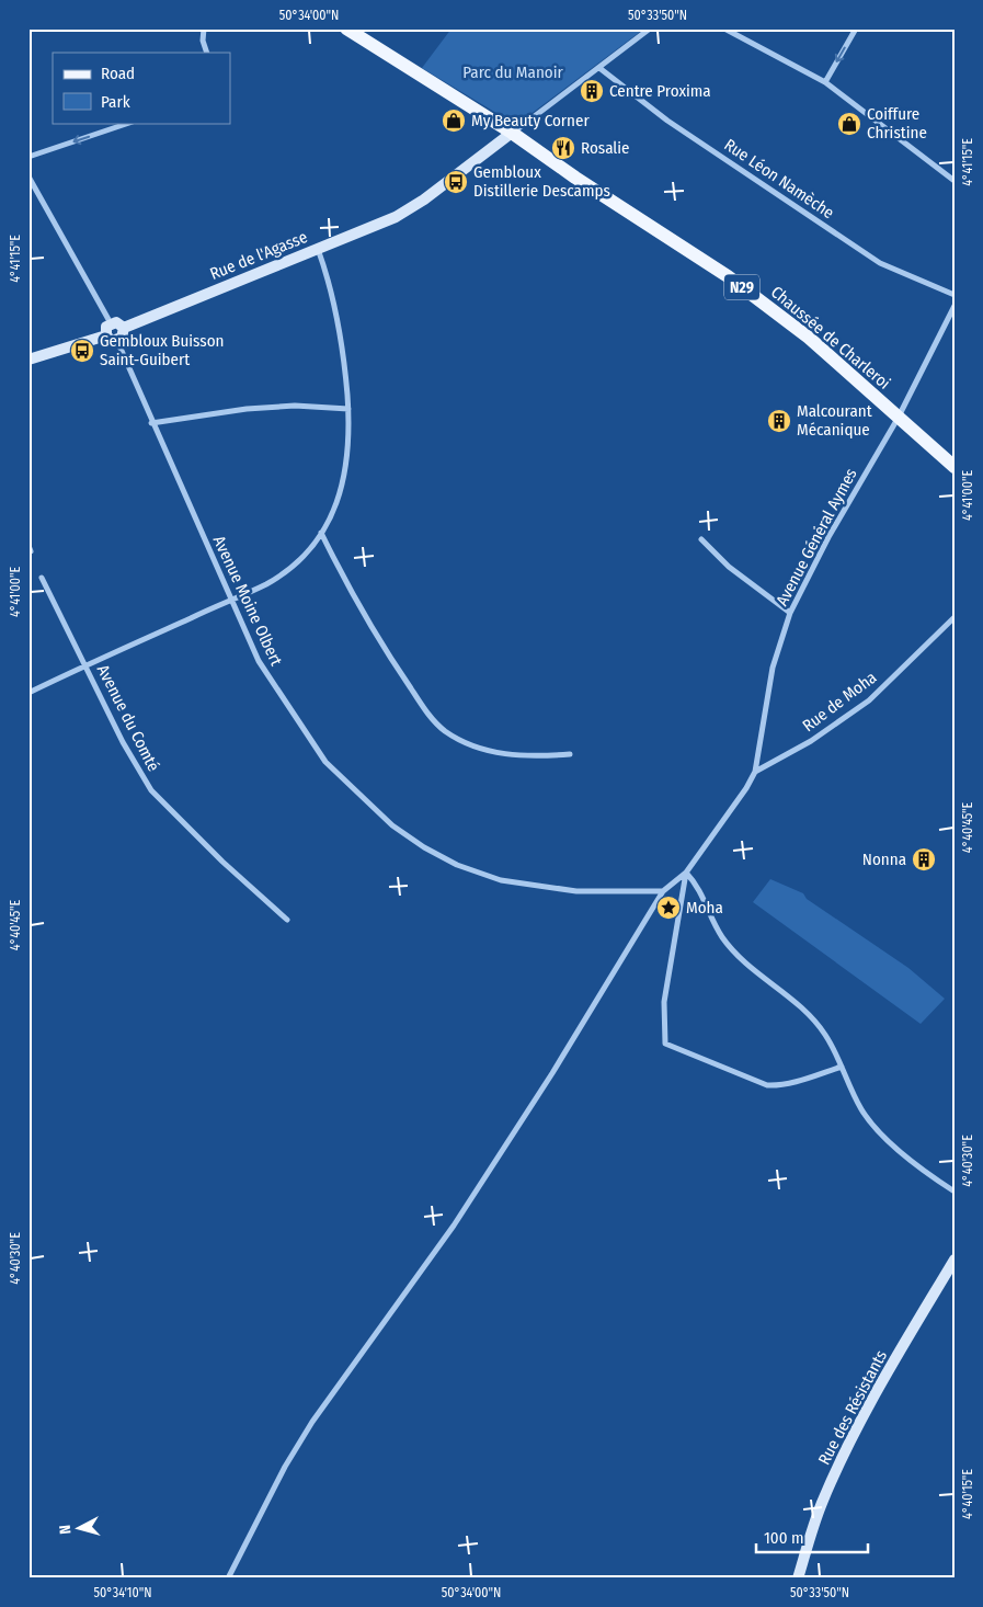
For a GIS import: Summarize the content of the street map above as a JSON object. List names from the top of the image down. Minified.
{"streets":{"main road":["N29","Chaussée de Charleroi"],"street":["Rue Léon Namèche","Rue de l'Agasse","Avenue Général Aymes","Avenue Moine Olbert","Rue de Moha","Avenue du Comté","Rue des Résistants"]},"crossings":[["Rue de l'Agasse","Chaussée de Charleroi"],["Rue de l'Agasse","Avenue Moine Olbert"],["Chaussée de Charleroi","Avenue Général Aymes"],["Avenue Général Aymes","Rue de Moha"]],"parks":["Parc du Manoir"],"places":{"building":["Centre Proxima","Malcourant Mécanique","Nonna"],"shop":["My Beauty Corner","Coiffure Christine"],"restaurant":["Rosalie"],"bus stop":["Gembloux Distillerie Descamps","Gembloux Buisson Saint-Guibert"],"place":["Moha"]},"legend":["Road","Park"],"scale_bar":"100 m","north":"left","coordinates":["50°34'00\"N","50°33'50\"N","4°41'15\"E","4°41'00\"E","4°40'45\"E","4°40'30\"E","4°40'15\"E","50°34'10\"N"]}
